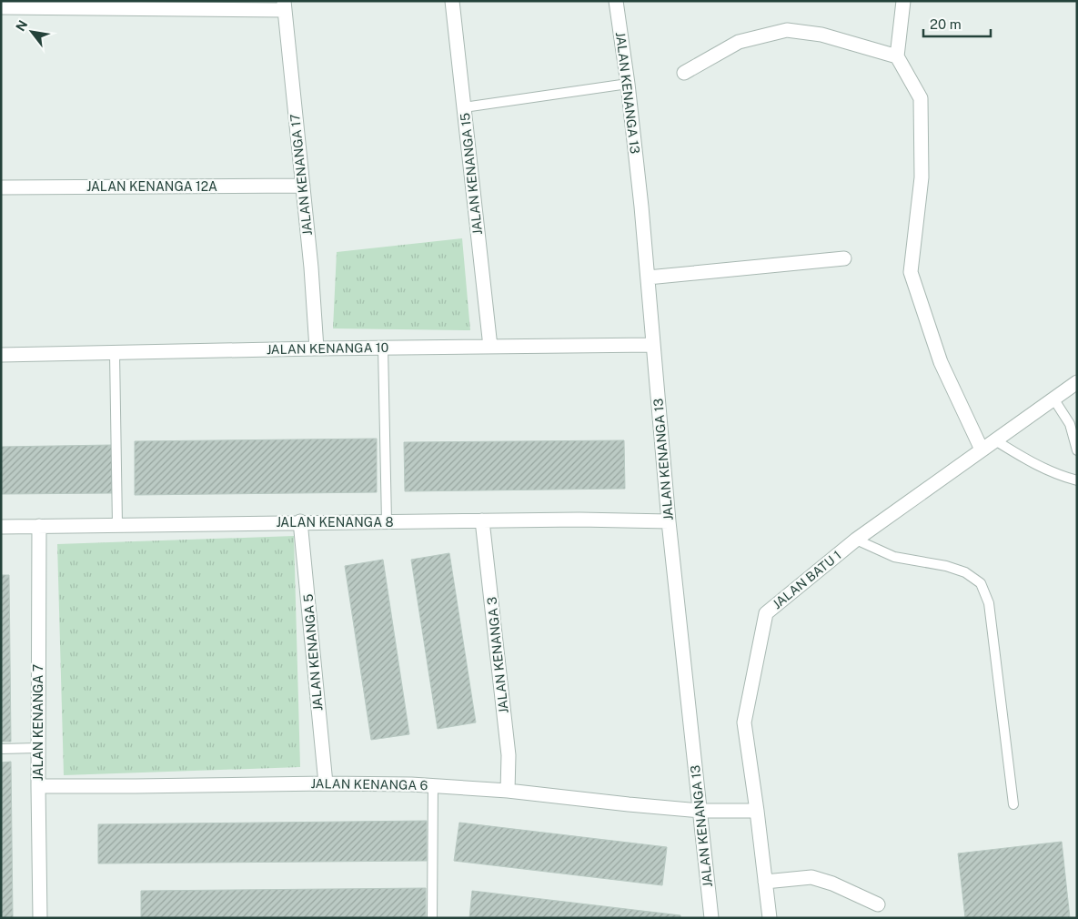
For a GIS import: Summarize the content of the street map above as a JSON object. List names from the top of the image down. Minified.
{"streets":{"street":["JALAN KENANGA 13","JALAN KENANGA 15","JALAN KENANGA 17","JALAN KENANGA 12A","JALAN KENANGA 10","JALAN KENANGA 8","JALAN BATU 1","JALAN KENANGA 5","JALAN KENANGA 3","JALAN KENANGA 7","JALAN KENANGA 6"]},"crossings":[["JALAN KENANGA 13","JALAN KENANGA 10"],["JALAN KENANGA 13","JALAN KENANGA 8"],["JALAN KENANGA 13","JALAN KENANGA 6"],["JALAN KENANGA 15","JALAN KENANGA 10"],["JALAN KENANGA 17","JALAN KENANGA 12A"],["JALAN KENANGA 17","JALAN KENANGA 10"],["JALAN KENANGA 8","JALAN KENANGA 5"],["JALAN KENANGA 8","JALAN KENANGA 3"],["JALAN KENANGA 8","JALAN KENANGA 7"],["JALAN BATU 1","JALAN KENANGA 6"],["JALAN KENANGA 5","JALAN KENANGA 6"],["JALAN KENANGA 3","JALAN KENANGA 6"],["JALAN KENANGA 7","JALAN KENANGA 6"]],"scale_bar":"20 m","north":"top left"}
